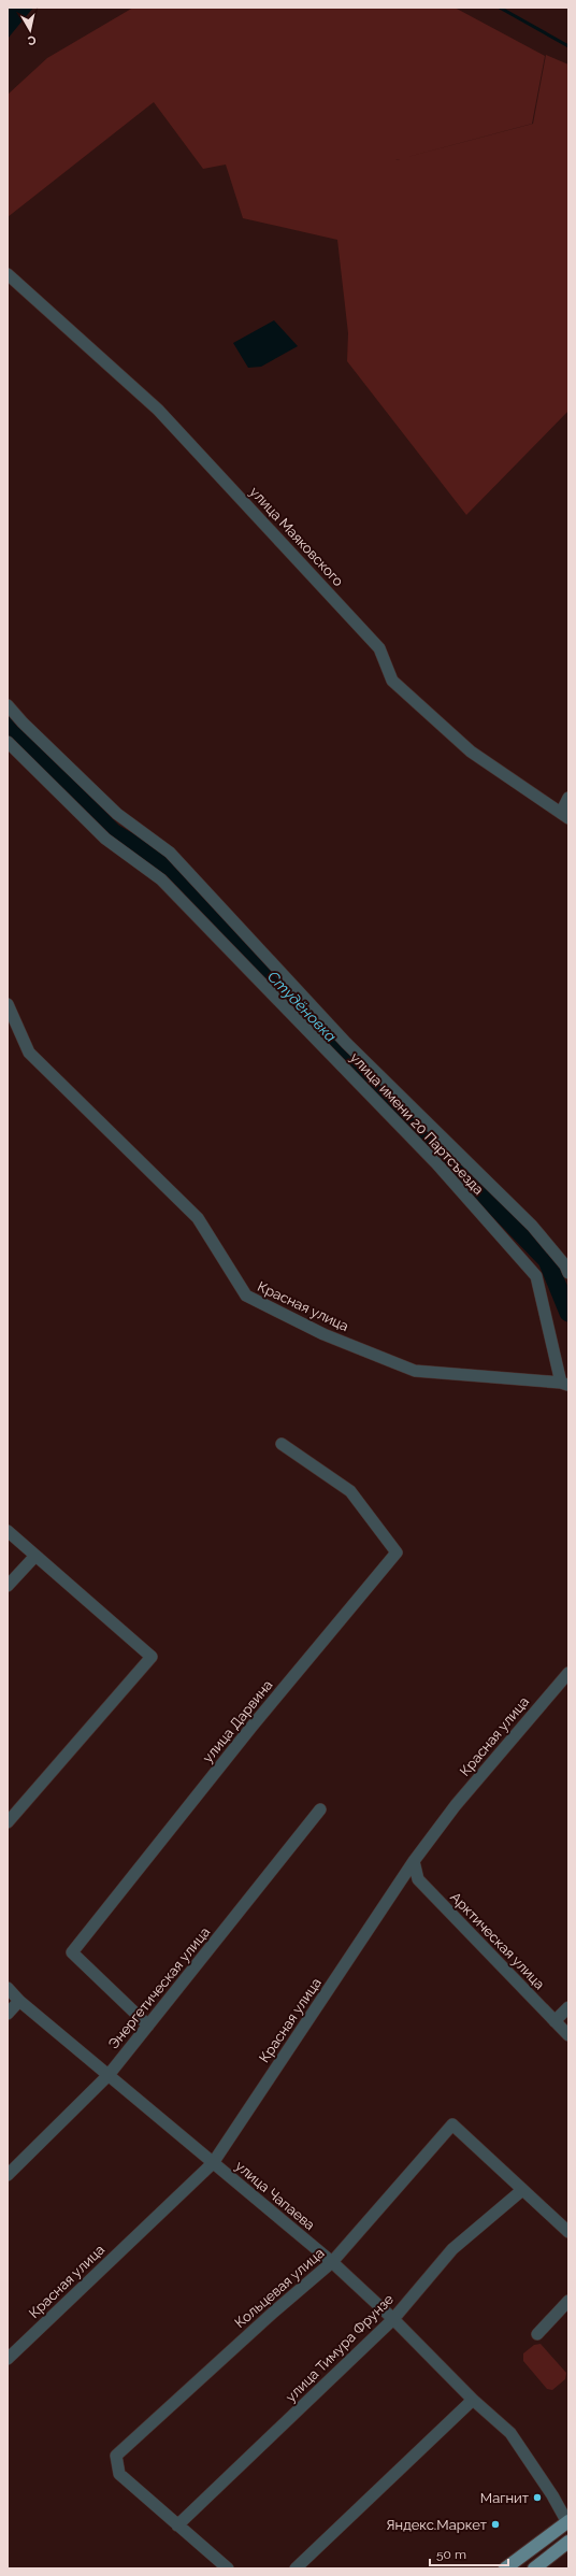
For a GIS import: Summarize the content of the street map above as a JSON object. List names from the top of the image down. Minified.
{"streets":{"street":["улица Маяковского","улица имени 20 Партсъезда","Красная улица","улица Дарвина","Арктическая улица","Энергетическая улица","улица Чапаева","Кольцевая улица","улица Тимура Фрунзе"]},"crossings":[["улица имени 20 Партсъезда","Красная улица"],["Красная улица","Арктическая улица"],["Красная улица","улица Чапаева"],["улица Дарвина","Энергетическая улица"],["Энергетическая улица","улица Чапаева"],["улица Чапаева","Кольцевая улица"],["улица Чапаева","улица Тимура Фрунзе"],["Кольцевая улица","улица Тимура Фрунзе"]],"water":["Студёновка"],"places":["Магнит","Яндекс.Маркет"],"scale_bar":"50 m","north":"bottom"}
